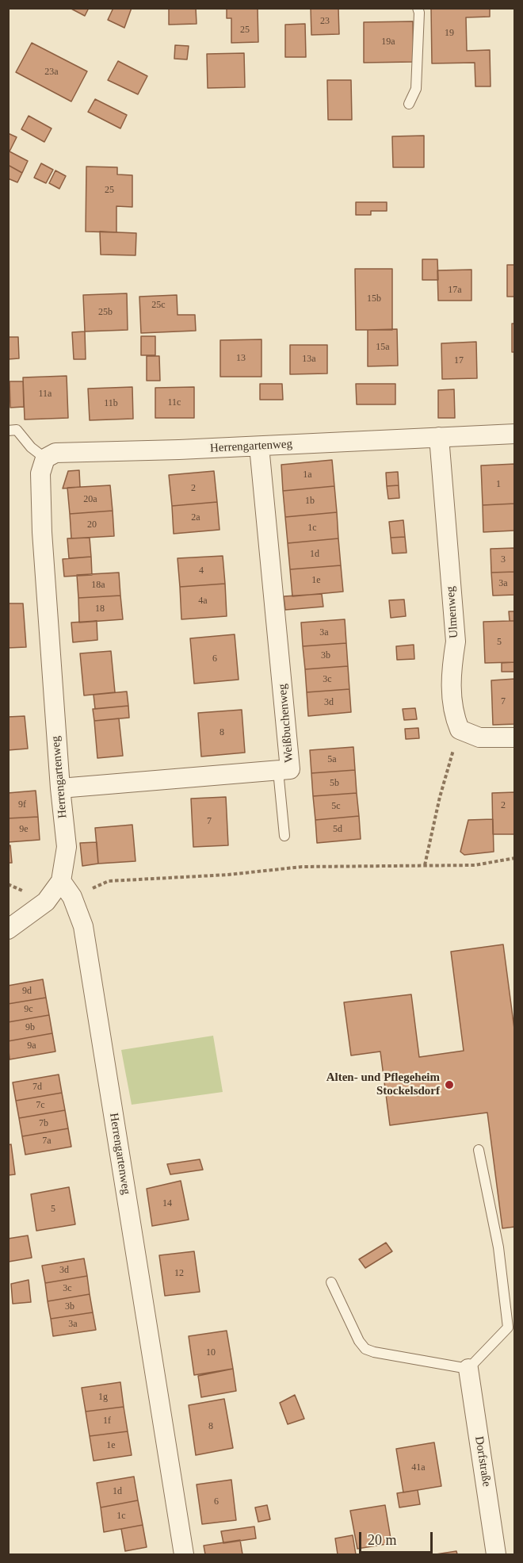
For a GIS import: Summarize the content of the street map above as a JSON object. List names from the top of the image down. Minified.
{"streets":{"street":["Herrengartenweg","Ulmenweg","Weißbuchenweg","Dorfstraße"]},"crossings":[["Herrengartenweg","Ulmenweg"],["Herrengartenweg","Weißbuchenweg"]],"places":["Alten- und Pflegeheim Stockelsdorf"],"house_numbers":["23","25","19","19a","23a","25","17a","15b","25c","25b","15a","13","13a","17","11a","11c","11b","1a","1","2","20a","1b","2a","20","1c","1d","3","4","1e","3a","18a","4a","18","3a","5","3b","6","3c","7","3d","8","5a","5b","9f","2","5c","7","9e","5d","9d","9c","9b","9a","7d","7c","7b","7a","14","5","3d","12","3c","3b","3a","10","1g","1f","8","1e","41a","1d","6","1c"],"scale_bar":"20 m"}
